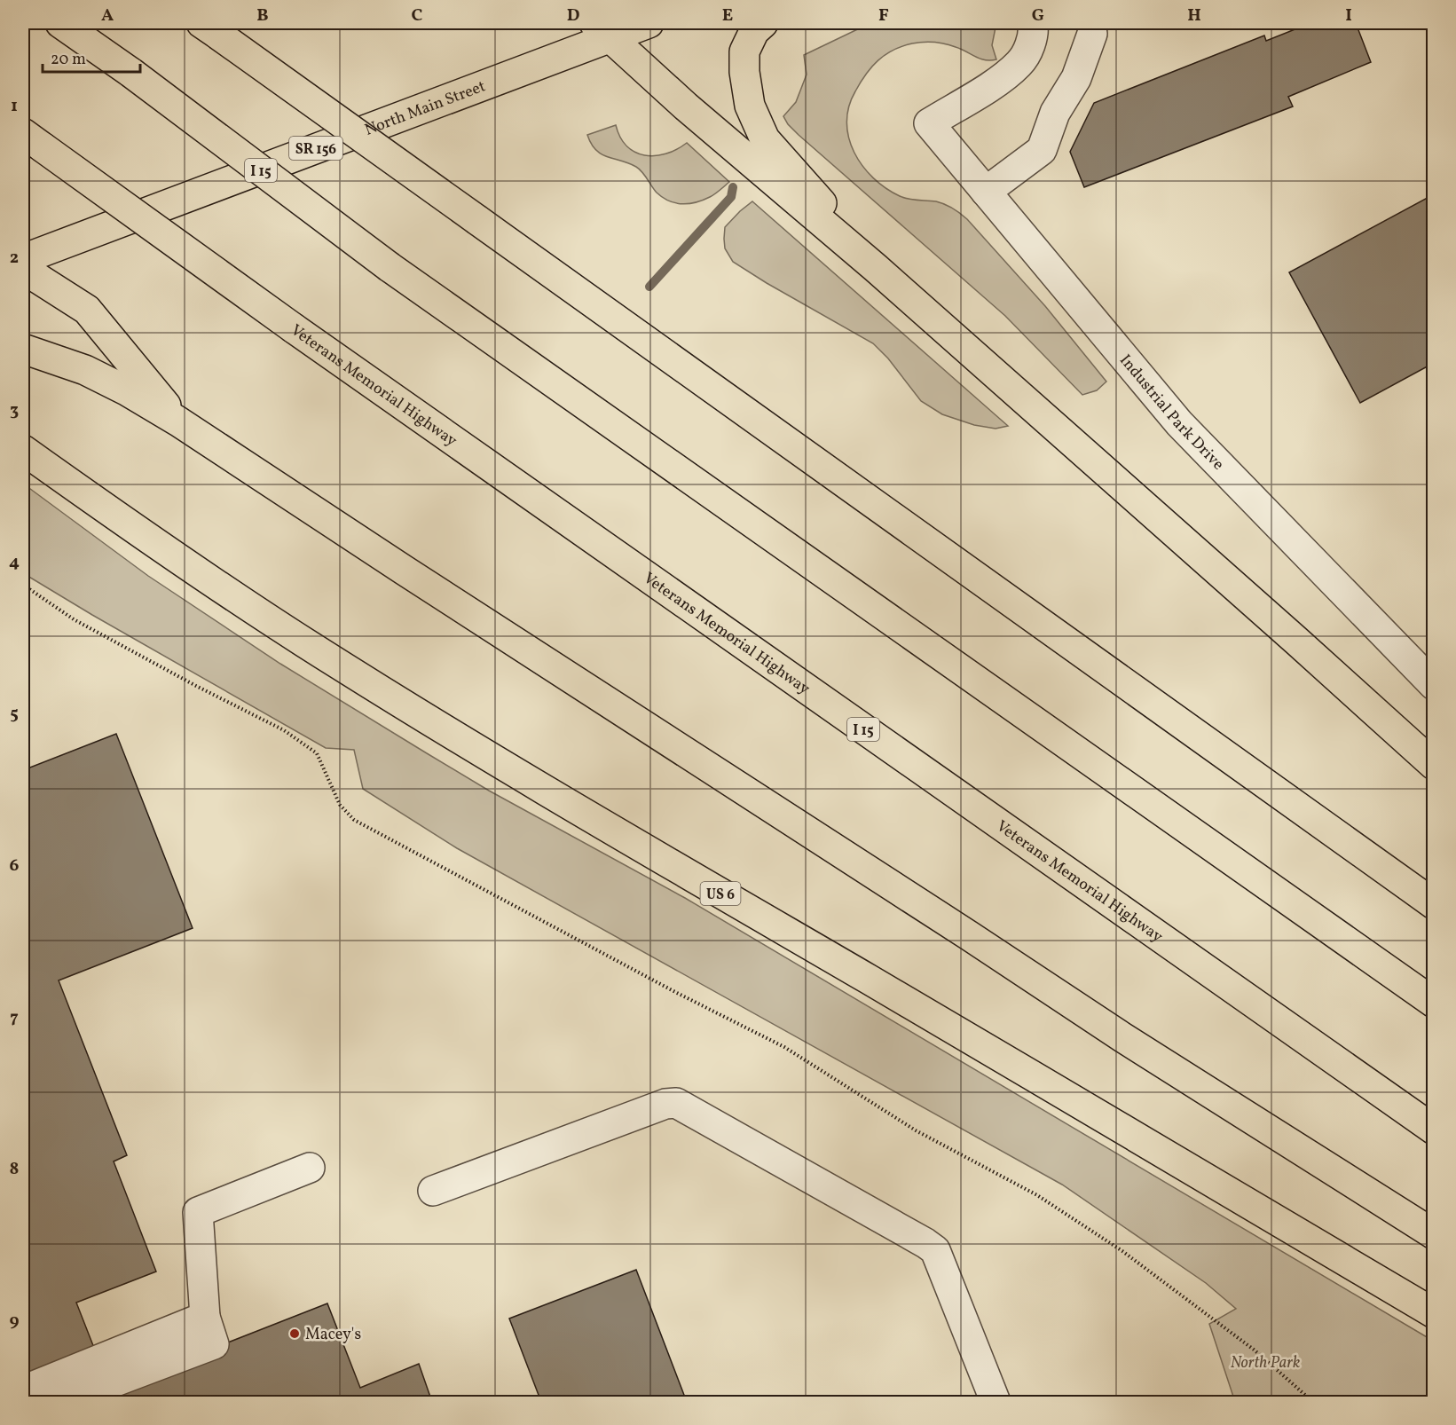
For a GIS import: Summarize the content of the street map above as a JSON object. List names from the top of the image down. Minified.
{"streets":{"main road":["North Main Street","SR 156","I 15","Veterans Memorial Highway","US 6"],"street":["Industrial Park Drive"]},"parks":["North Park"],"places":["Macey's"],"scale_bar":"20 m","grid":{"columns":["A","B","C","D","E","F","G","H","I"],"rows":["1","2","3","4","5","6","7","8","9"]}}
